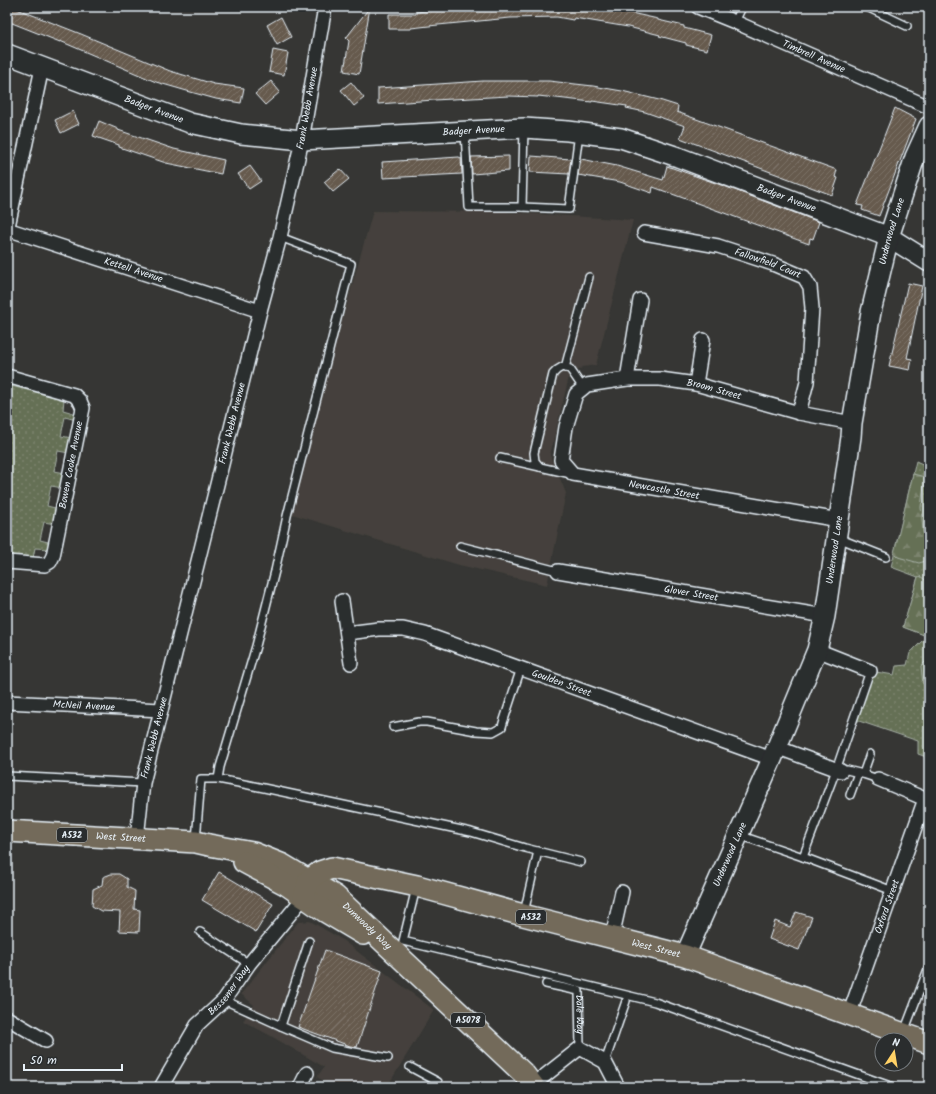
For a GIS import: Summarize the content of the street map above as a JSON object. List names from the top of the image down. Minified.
{"streets":{"main road":["A532","West Street","Dunwoody Way","A5078"],"street":["Timbrell Avenue","Frank Webb Avenue","Badger Avenue","Underwood Lane","Fallowfield Court","Kettell Avenue","Broom Street","Bowen Cooke Avenue","Newcastle Street","Glover Street","Goulden Street","McNeil Avenue","Oxford Street","Bessemer Way","Dale Way"]},"crossings":[["Frank Webb Avenue","Badger Avenue"],["Frank Webb Avenue","Kettell Avenue"],["Frank Webb Avenue","McNeil Avenue"],["Frank Webb Avenue","West Street"],["Badger Avenue","Underwood Lane"],["Underwood Lane","Broom Street"],["Underwood Lane","Newcastle Street"],["Underwood Lane","Glover Street"],["Underwood Lane","Goulden Street"],["Underwood Lane","West Street"],["Fallowfield Court","Broom Street"],["Goulden Street","Oxford Street"],["West Street","Oxford Street"],["West Street","Dunwoody Way"],["West Street","Bessemer Way"],["Dunwoody Way","Dale Way"]],"scale_bar":"50 m","north":"top"}
